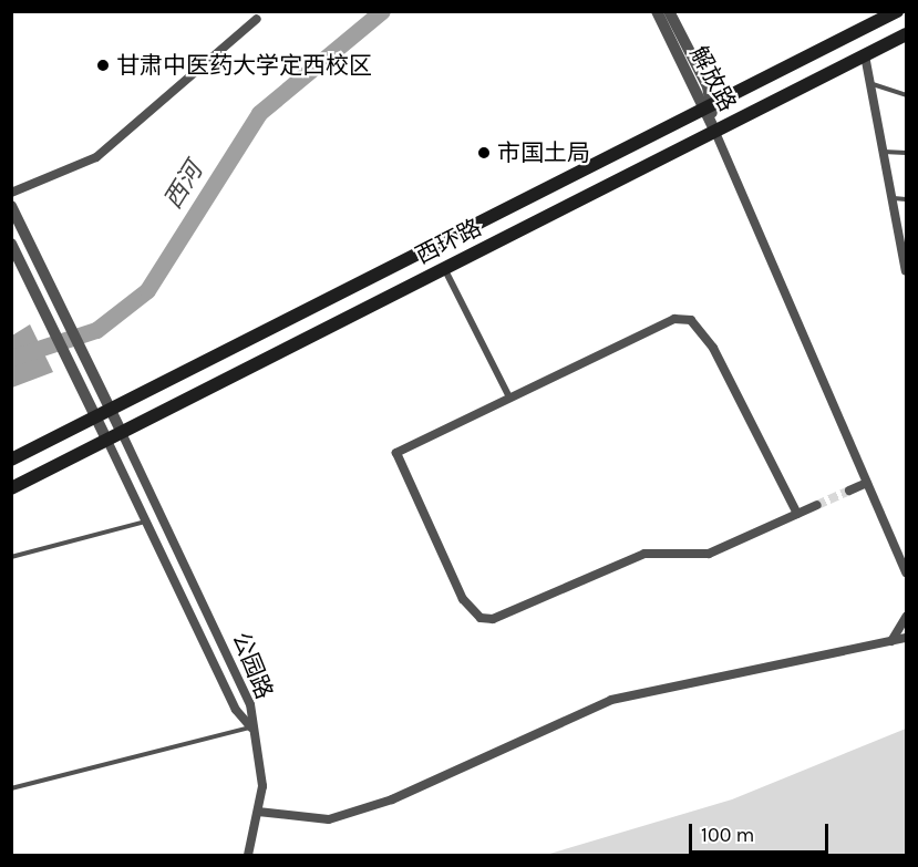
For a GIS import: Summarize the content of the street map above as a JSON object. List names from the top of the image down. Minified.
{"streets":{"main road":["西环路"],"street":["解放路","公园路"]},"crossings":[["解放路","西环路"],["西环路","公园路"]],"water":["西河"],"places":["甘肃中医药大学定西校区","市国土局"],"scale_bar":"100 m"}
